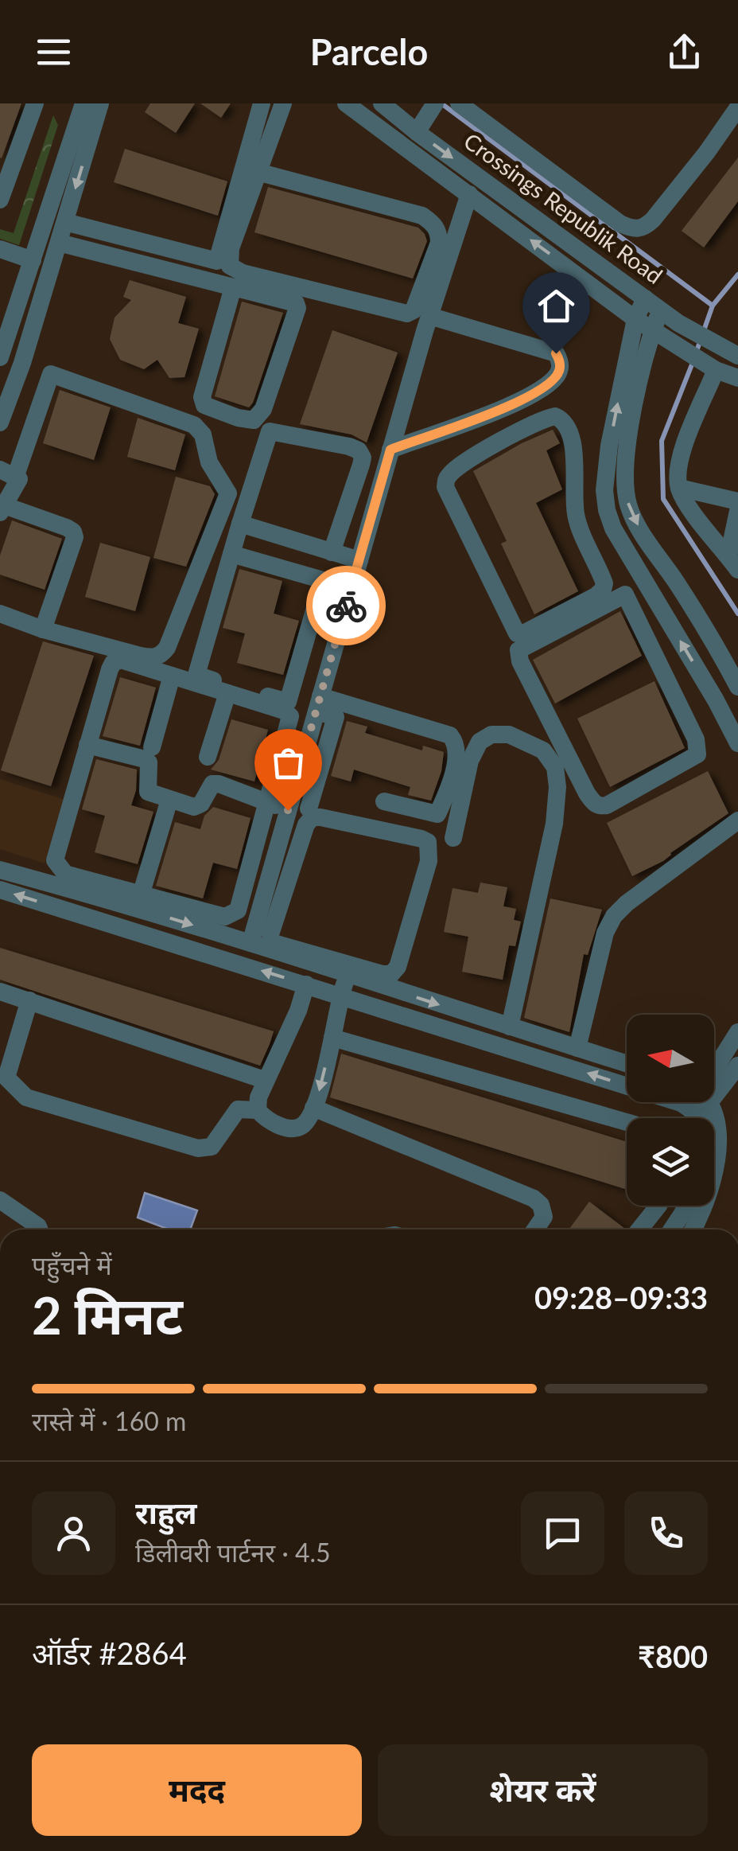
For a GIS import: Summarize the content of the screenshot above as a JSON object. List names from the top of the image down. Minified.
{"streets":{"street":["Crossings Republik Road"]},"north":"left","page":{"header":"Parcelo","heading":["2 मिनट","पहुँचने में","09:28–09:33"],"panel":["राहुल","डिलीवरी पार्टनर · 4.5","ऑर्डर #2864","₹800"],"bar":"रास्ते में · 160 m","buttons":["मदद","शेयर करें"]}}
